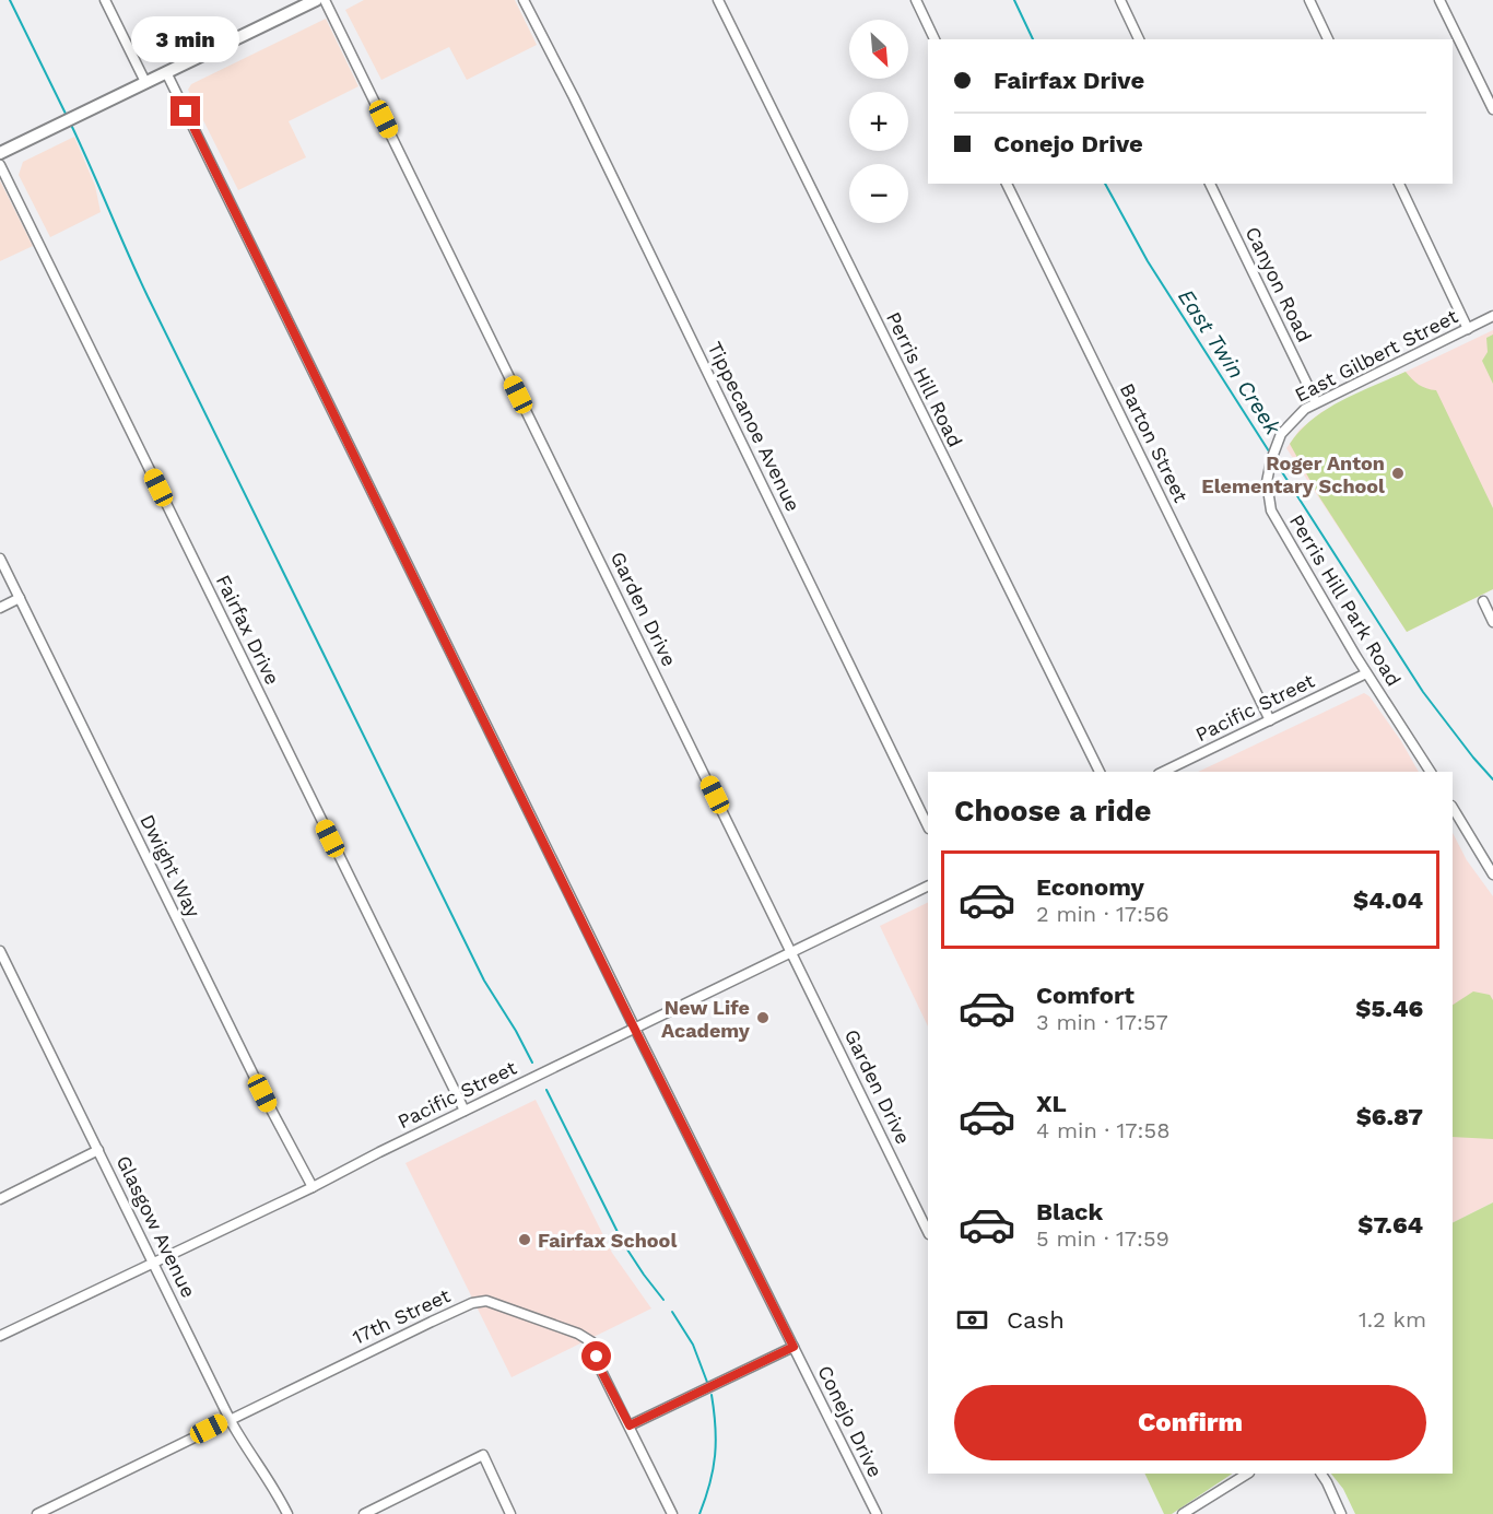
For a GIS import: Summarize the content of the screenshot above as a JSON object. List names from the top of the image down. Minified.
{"streets":{"street":["Canyon Road","East Gilbert Street","Perris Hill Road","Tippecanoe Avenue","Barton Street","Perris Hill Park Road","Garden Drive","Fairfax Drive","Pacific Street","Dwight Way","Glasgow Avenue","17th Street","Conejo Drive"]},"crossings":[["Canyon Road","East Gilbert Street"],["East Gilbert Street","Perris Hill Park Road"],["Barton Street","Pacific Street"],["Perris Hill Park Road","Pacific Street"],["Garden Drive","Pacific Street"],["Fairfax Drive","Pacific Street"],["Pacific Street","Dwight Way"],["Pacific Street","Glasgow Avenue"],["Pacific Street","Conejo Drive"],["Glasgow Avenue","17th Street"]],"water":["East Twin Creek"],"places":["Roger Anton Elementary School","New Life Academy","Fairfax School"],"north":"bottom right","page":{"bubble":"3 min","map_buttons":["+","−"],"banner":["Fairfax Drive","Conejo Drive"],"heading":"Choose a ride","list":[{"name":"Economy","note":"2 min · 17:56","value":"$4.04"},{"name":"Comfort","note":"3 min · 17:57","value":"$5.46"},{"name":"XL","note":"4 min · 17:58","value":"$6.87"},{"name":"Black","note":"5 min · 17:59","value":"$7.64"}],"pay":["Cash","1.2 km"],"buttons":"Confirm"}}
